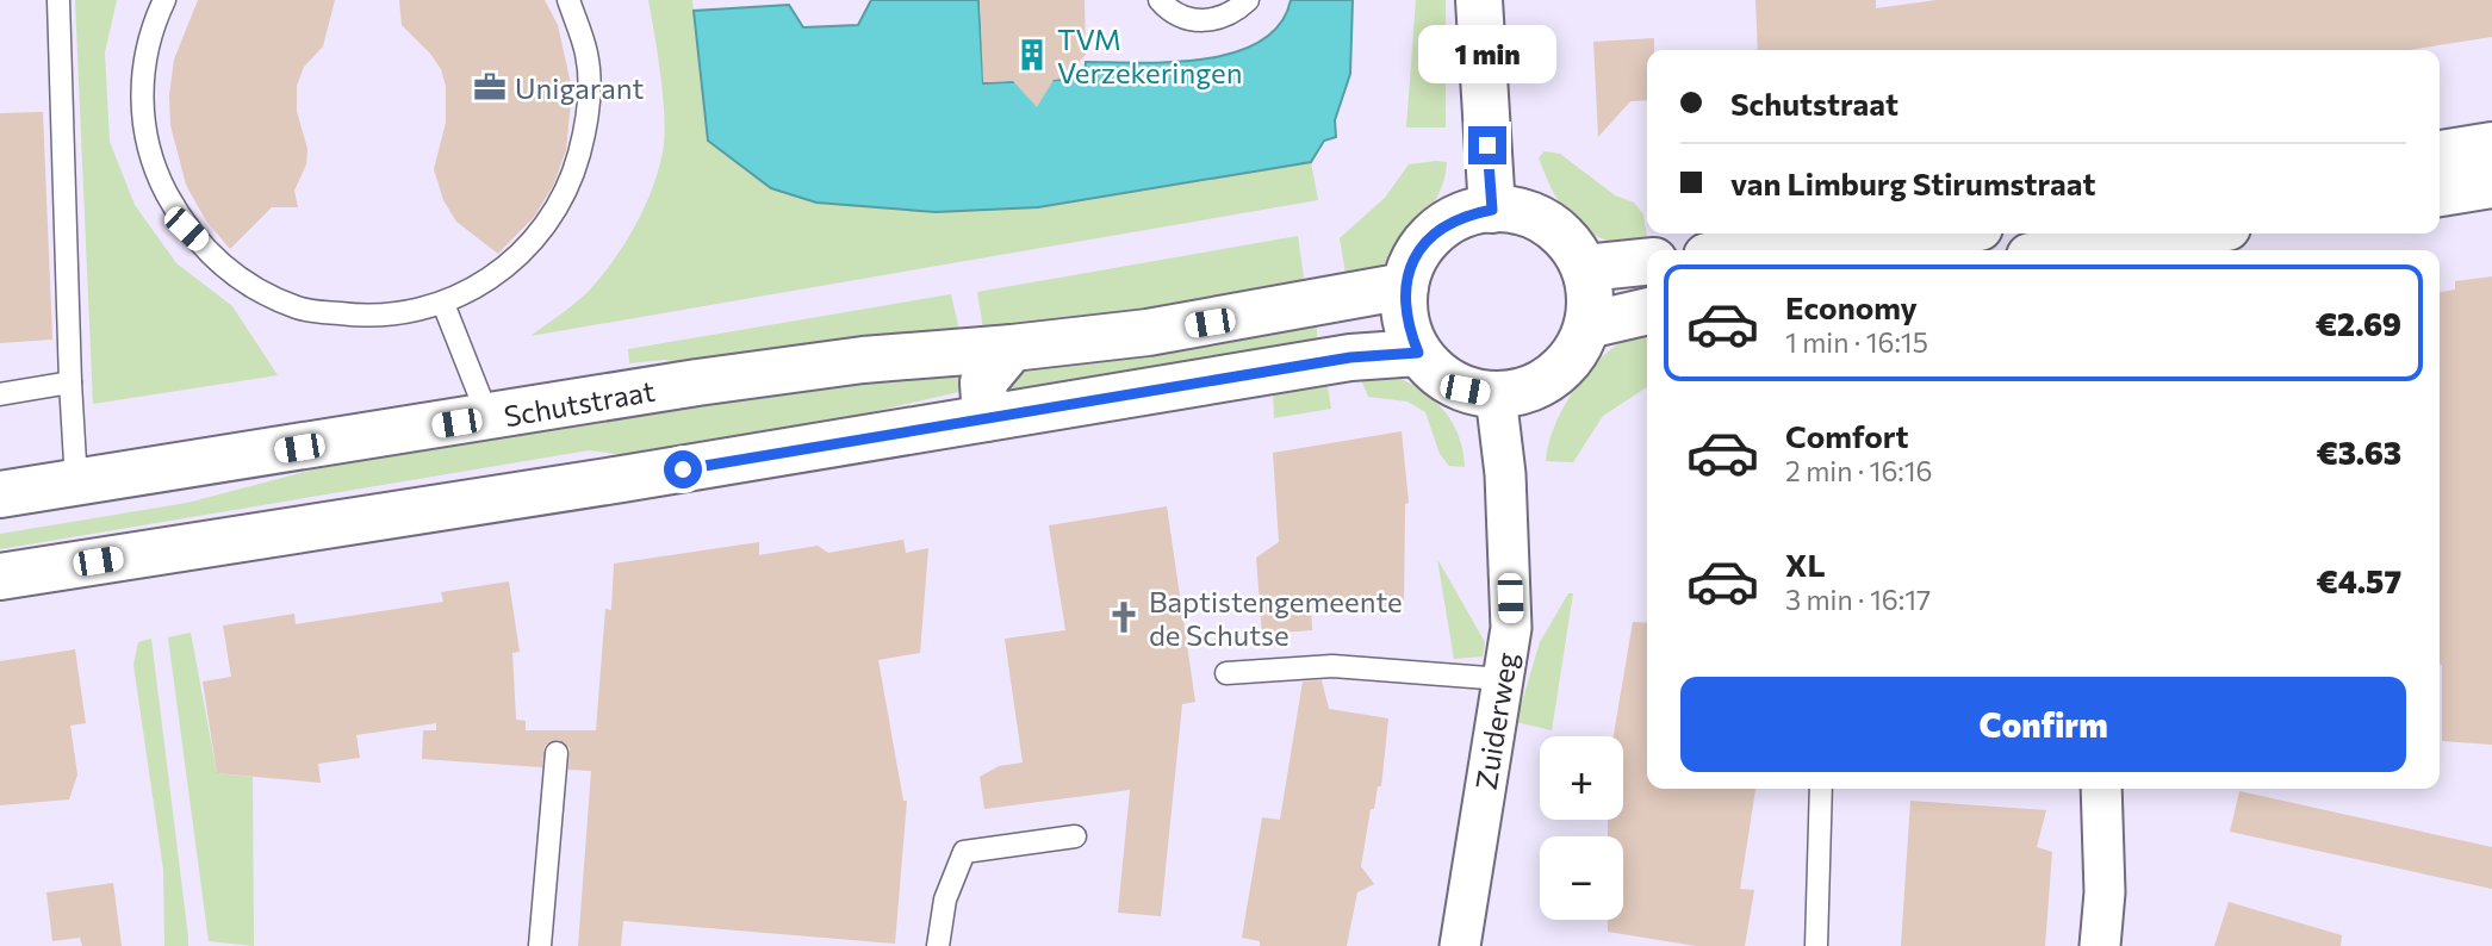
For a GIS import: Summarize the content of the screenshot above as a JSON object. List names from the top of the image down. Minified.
{"streets":{"main road":["Schutstraat"],"street":["Zuiderweg"]},"crossings":[["Schutstraat","Zuiderweg"]],"places":{"building":["TVM Verzekeringen"],"office":["Unigarant"],"church":["Baptistengemeente de Schutse"]},"page":{"bubble":"1 min","banner":["Schutstraat","van Limburg Stirumstraat"],"list":[{"name":"Economy","note":"1 min · 16:15","value":"€2.69"},{"name":"Comfort","note":"2 min · 16:16","value":"€3.63"},{"name":"XL","note":"3 min · 16:17","value":"€4.57"}],"buttons":"Confirm","map_buttons":["+","−"]}}
